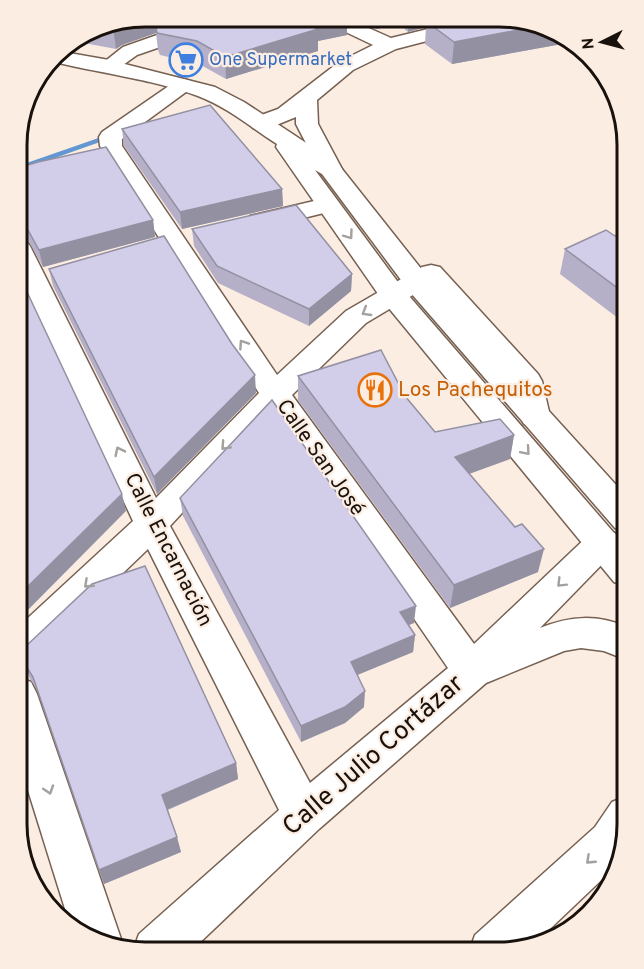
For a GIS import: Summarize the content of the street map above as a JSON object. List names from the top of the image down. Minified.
{"streets":{"street":["Calle San José","Calle Encarnación","Calle Julio Cortázar"]},"crossings":[["Calle San José","Calle Julio Cortázar"],["Calle Encarnación","Calle Julio Cortázar"]],"one_way":["Calle Encarnación"],"places":{"supermarket":["One Supermarket"],"restaurant":["Los Pachequitos"]},"north":"left"}
